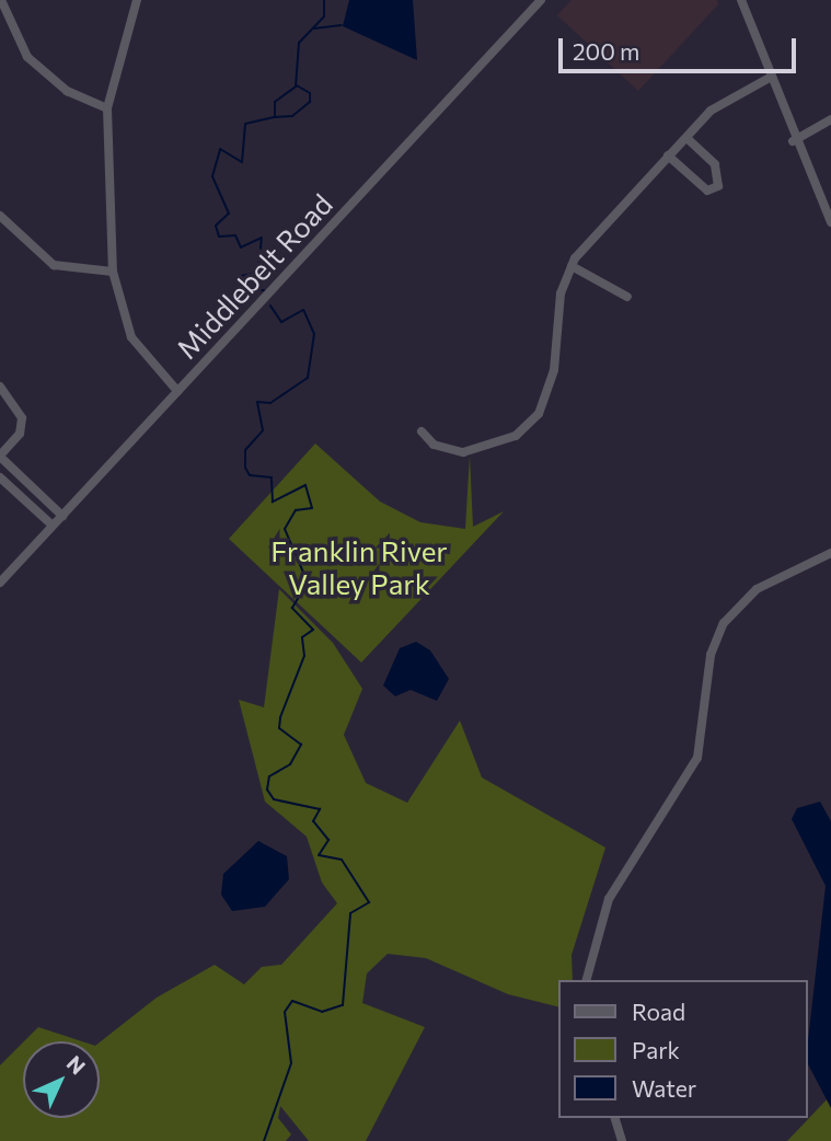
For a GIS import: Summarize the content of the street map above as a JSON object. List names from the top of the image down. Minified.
{"streets":{"street":["Middlebelt Road"]},"parks":["Franklin River Valley Park"],"legend":["Road","Park","Water"],"scale_bar":"200 m","north":"top right"}
